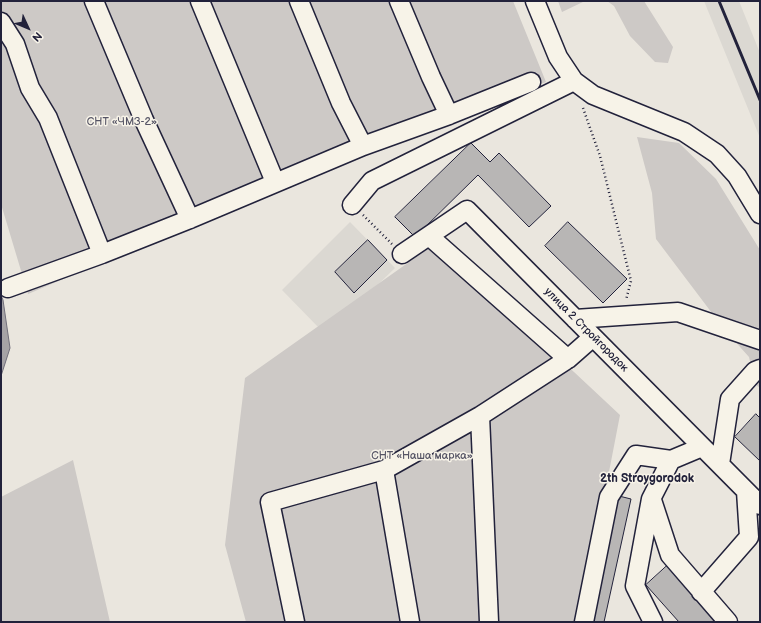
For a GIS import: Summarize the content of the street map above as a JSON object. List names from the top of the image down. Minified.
{"streets":{"street":["улица 2 Стройгородок"]},"districts":["2th Stroygorodok"],"parks":["СНТ «ЧМЗ-2»","СНТ «Наша марка»"],"north":"bottom right"}
